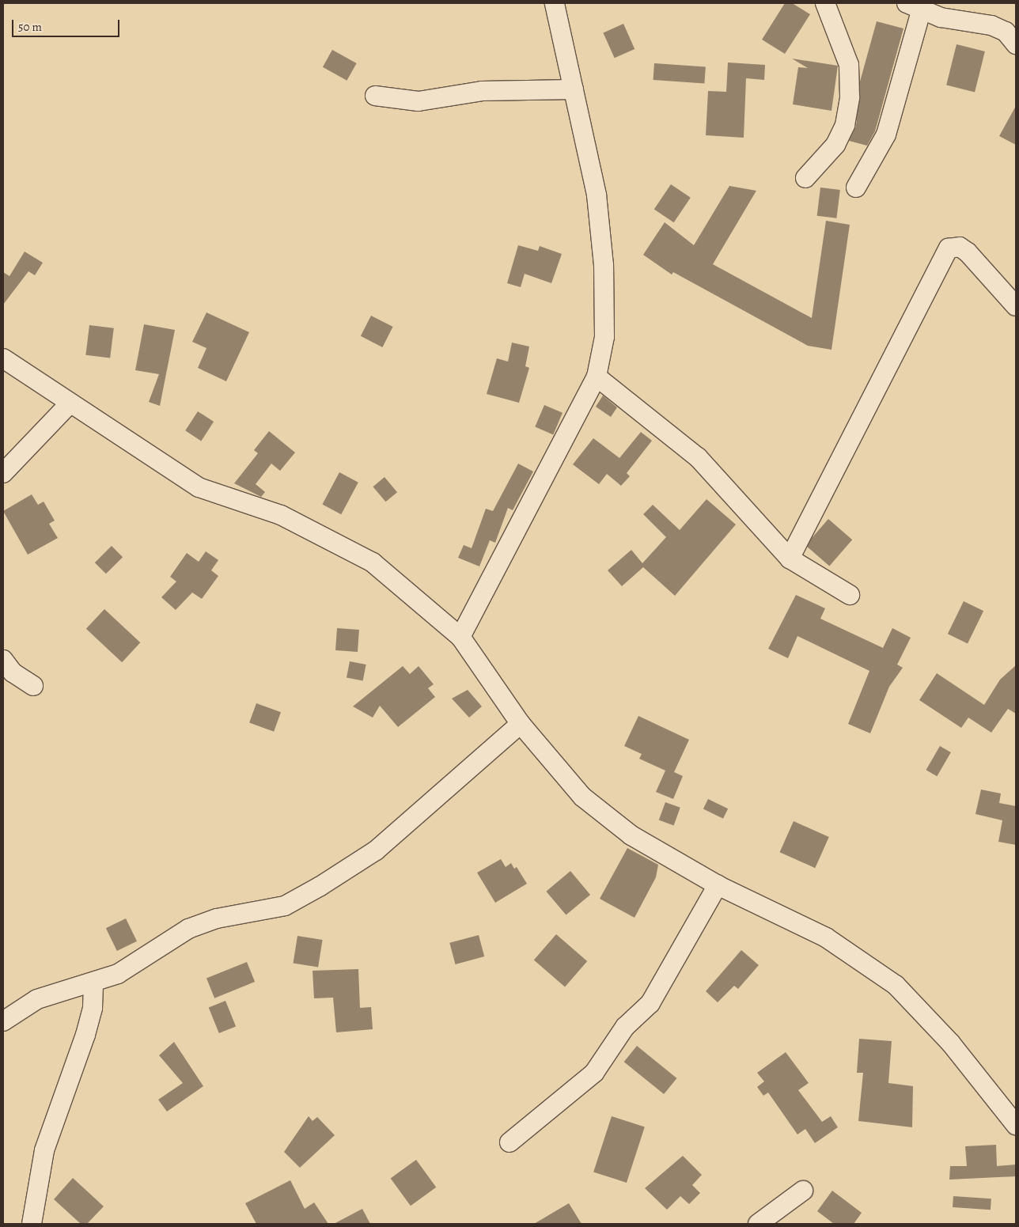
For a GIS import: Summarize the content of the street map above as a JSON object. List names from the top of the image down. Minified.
{"scale_bar":"50 m"}
